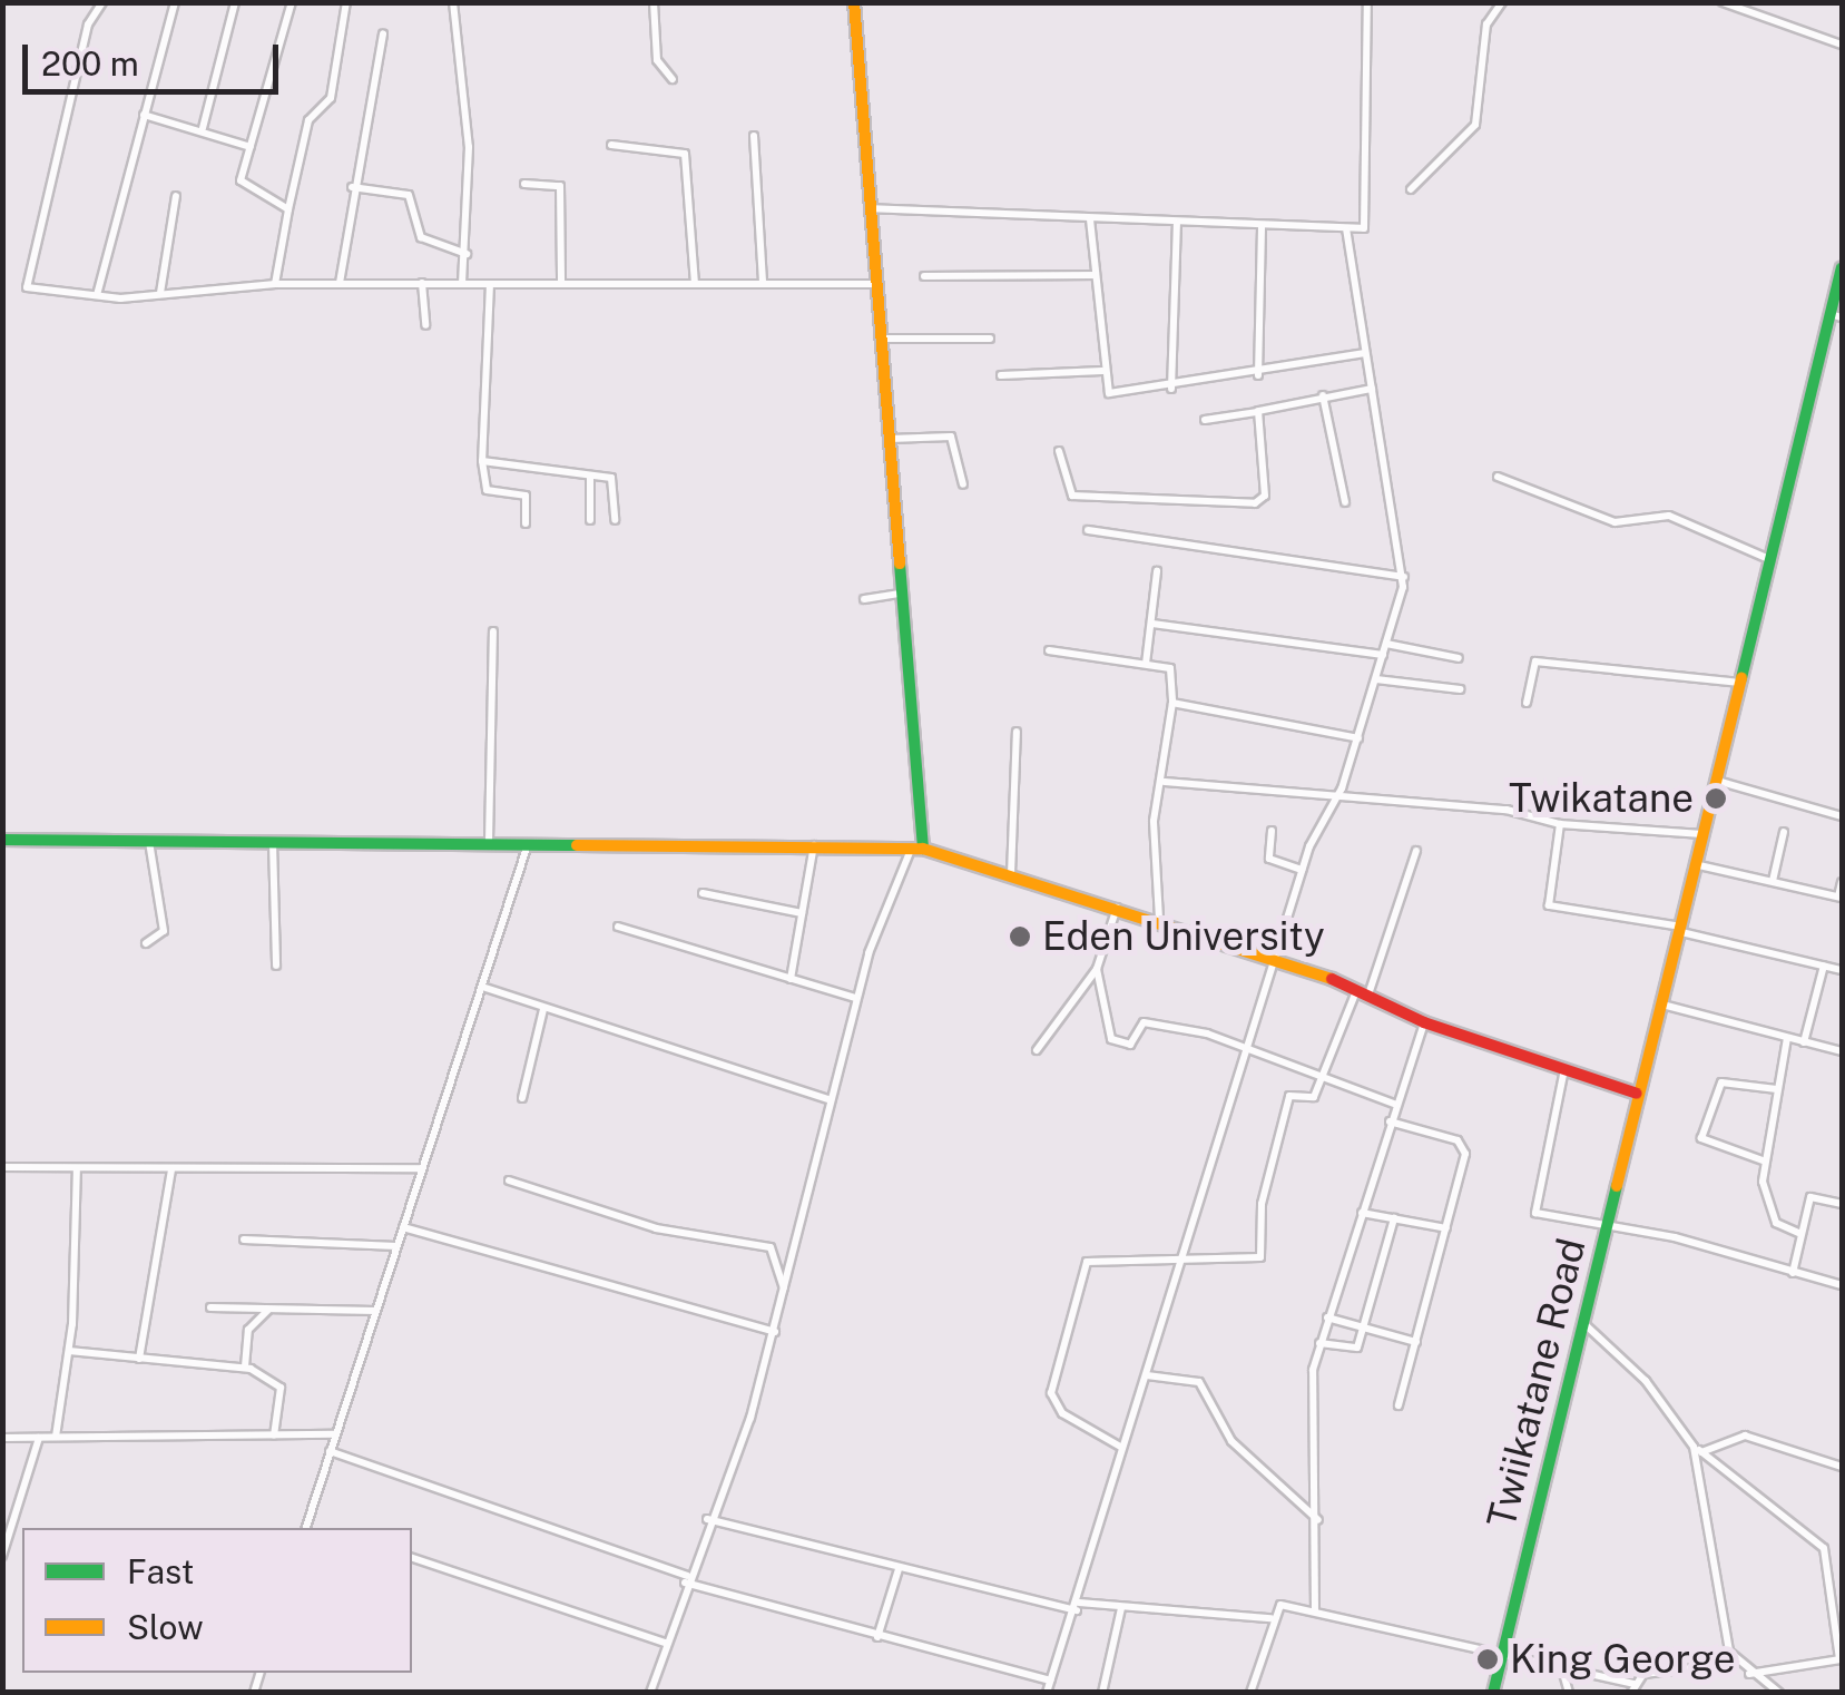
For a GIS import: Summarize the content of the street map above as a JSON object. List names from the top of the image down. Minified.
{"streets":{"street":["Twiikatane Road"]},"places":["Twikatane","Eden University","King George"],"legend":["Fast","Slow"],"scale_bar":"200 m"}
